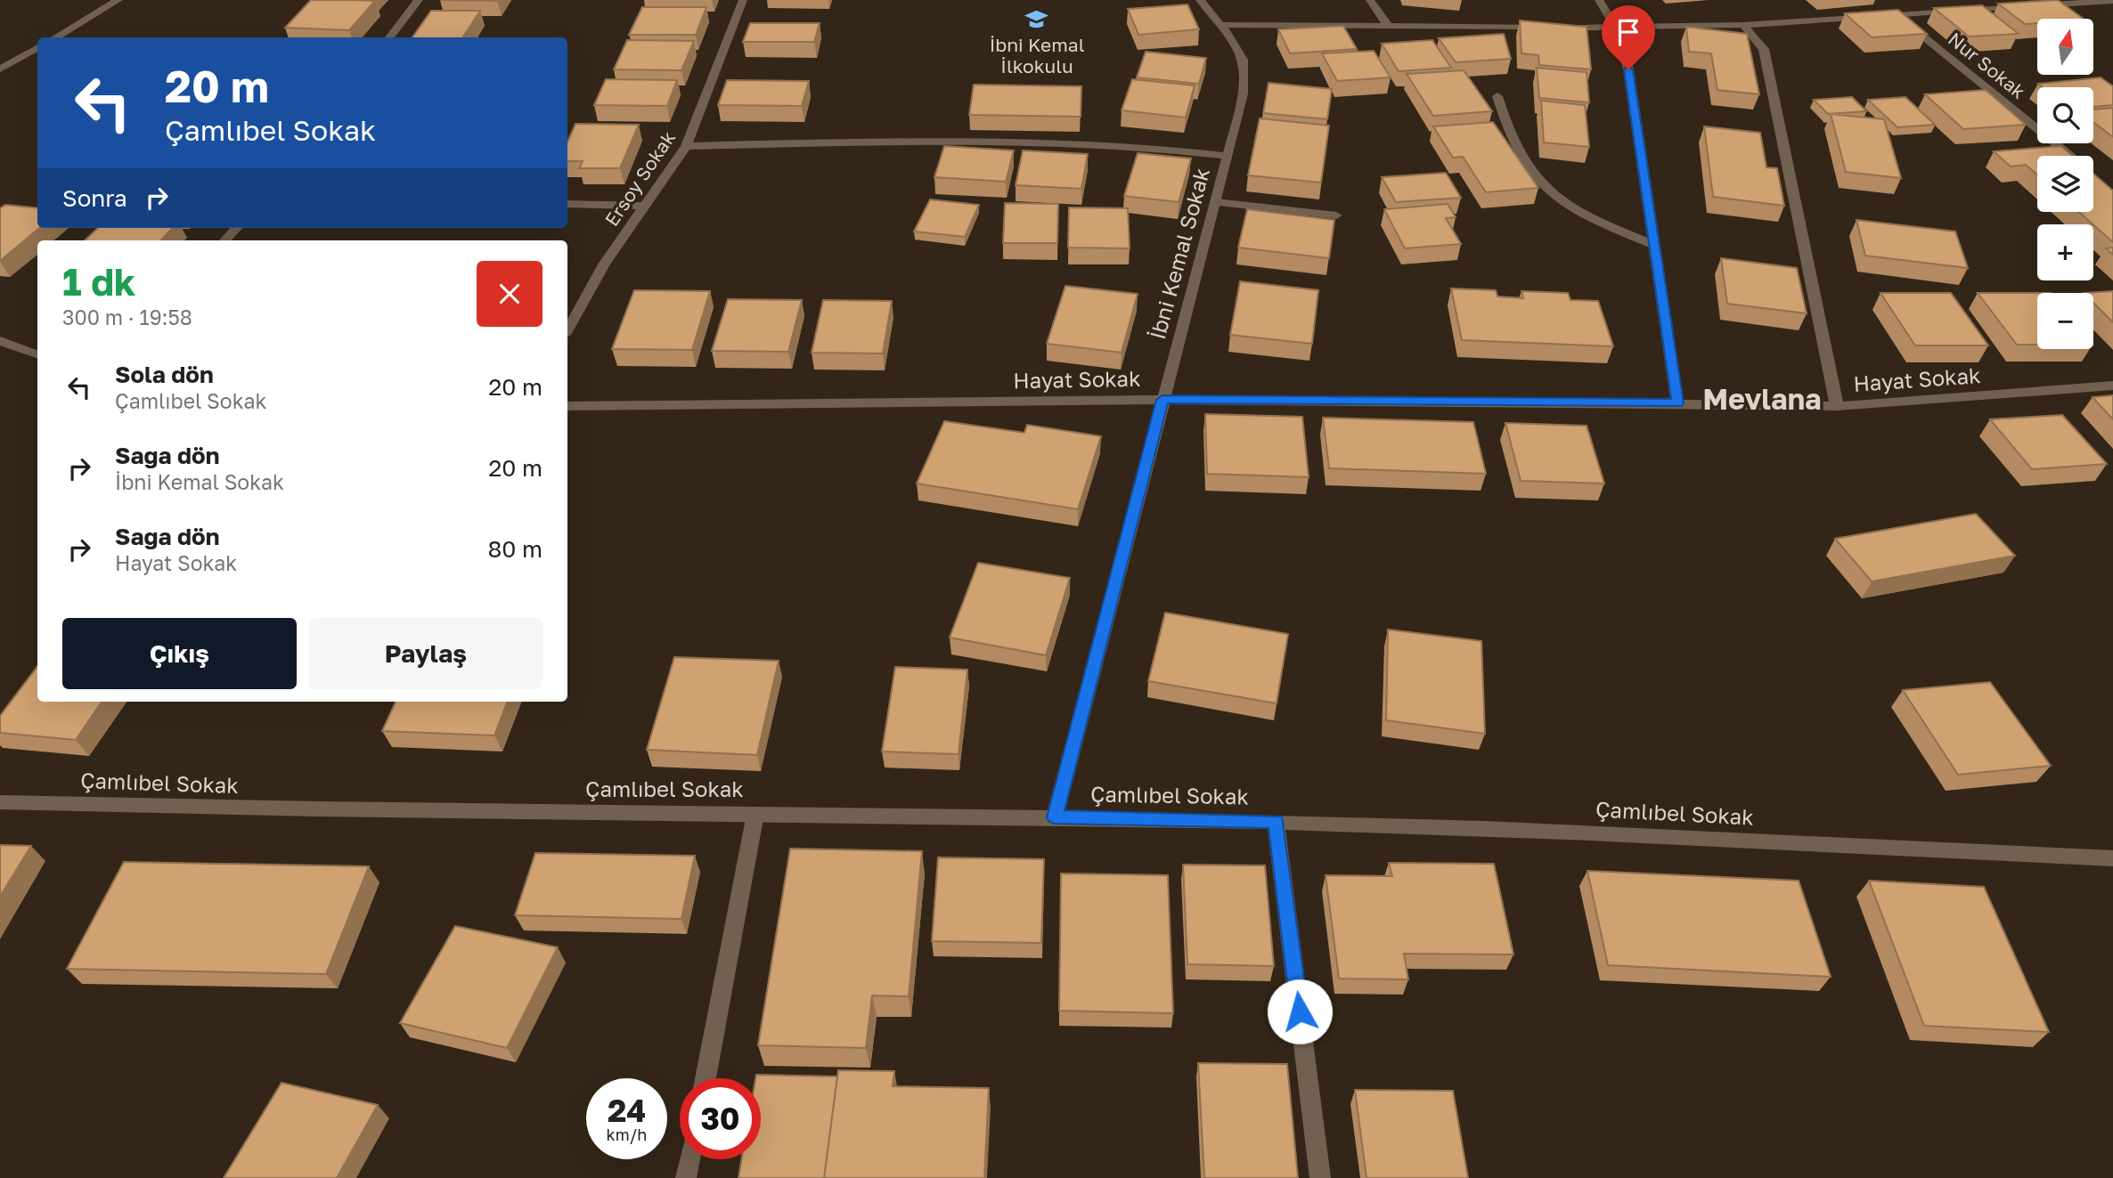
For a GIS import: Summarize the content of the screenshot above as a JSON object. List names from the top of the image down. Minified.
{"streets":{"street":["Nur Sokak","Ersoy Sokak","İbni Kemal Sokak","Hayat Sokak","Çamlıbel Sokak"]},"crossings":[["İbni Kemal Sokak","Hayat Sokak"],["İbni Kemal Sokak","Çamlıbel Sokak"]],"districts":["Mevlana"],"places":{"school or university":["İbni Kemal İlkokulu"]},"north":"top","page":{"map_buttons":["+","−"],"turn":["20 m","Çamlıbel Sokak"],"then":"Sonra","heading":["1 dk","300 m · 19:58"],"list":[{"name":"Sola dön","note":"Çamlıbel Sokak","value":"20 m"},{"name":"Sağa dön","note":"İbni Kemal Sokak","value":"20 m"},{"name":"Sağa dön","note":"Hayat Sokak","value":"80 m"}],"buttons":["Çıkış","Paylaş"],"speed":"24 km/h","limit":"30"}}
